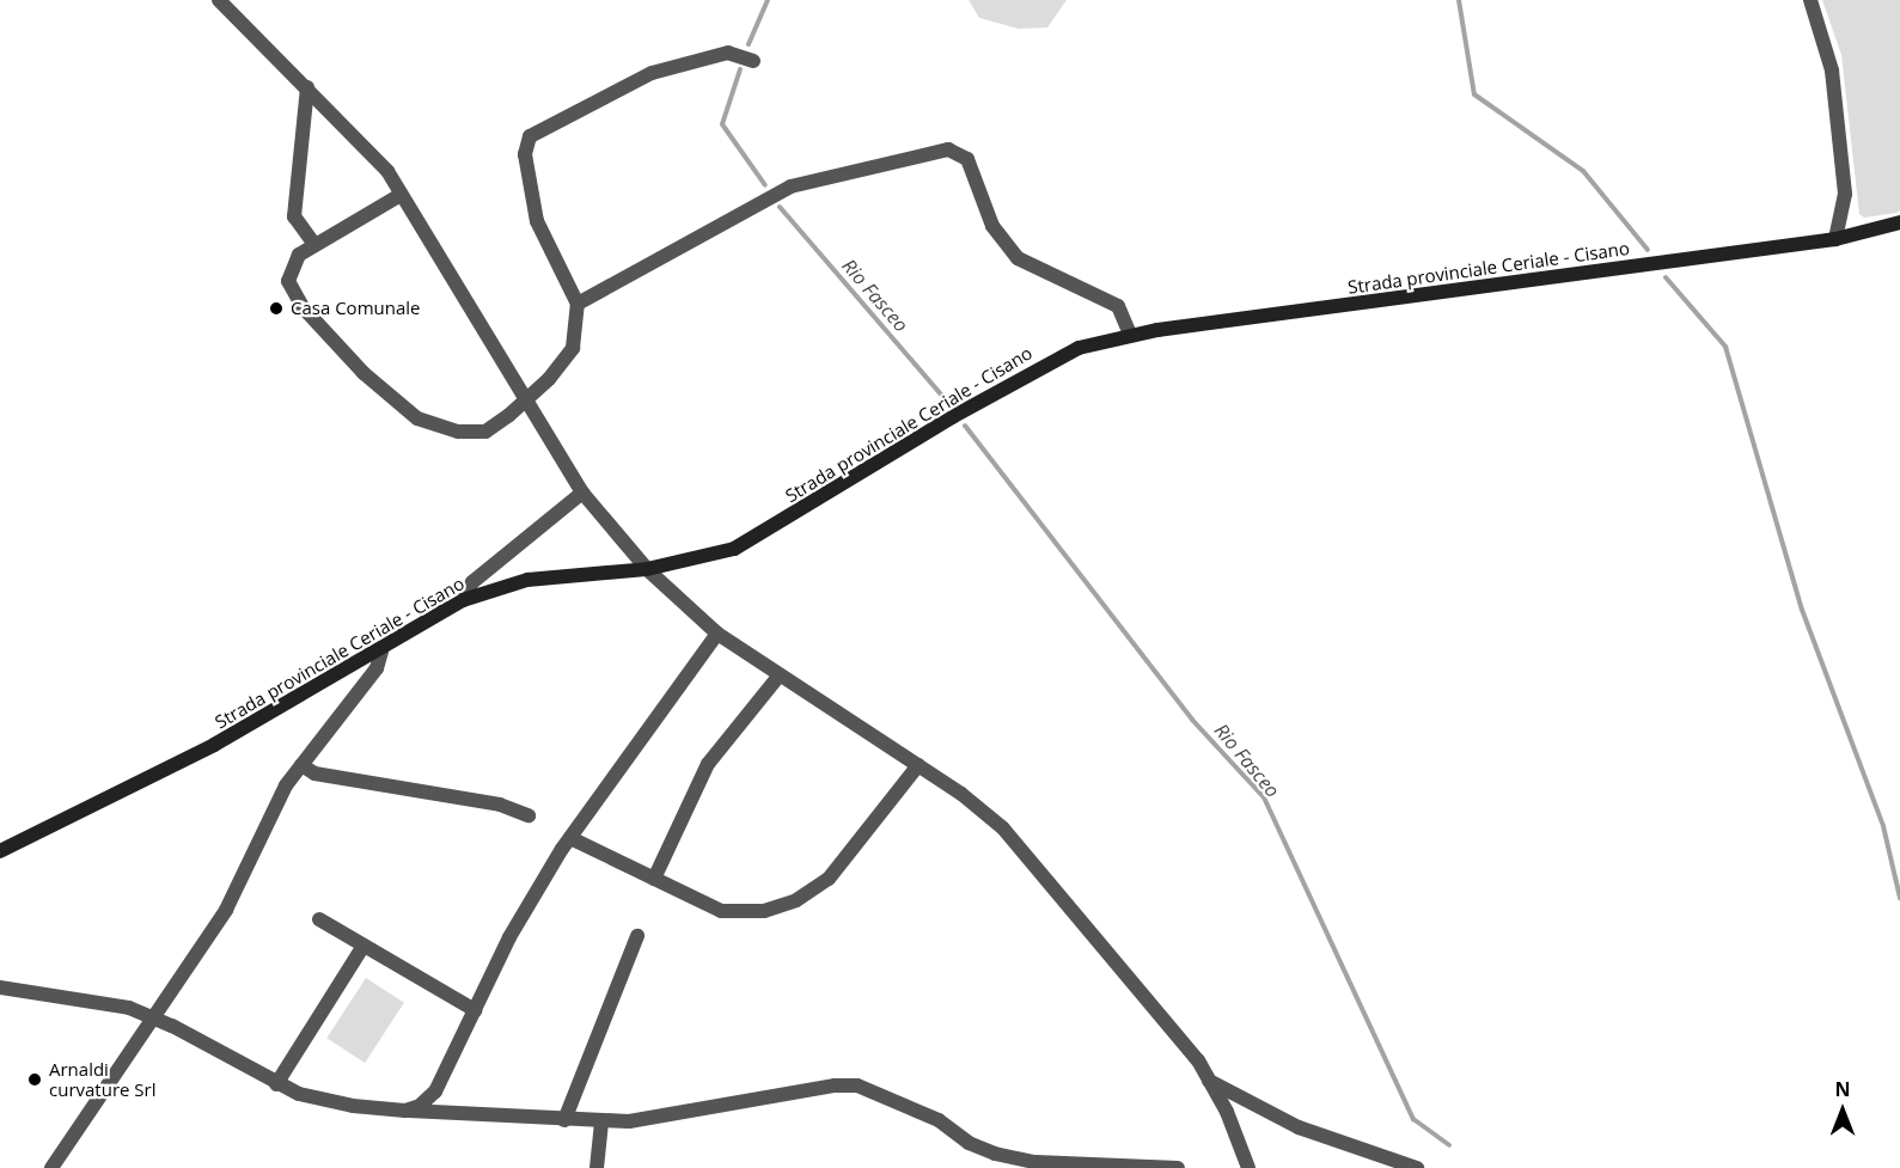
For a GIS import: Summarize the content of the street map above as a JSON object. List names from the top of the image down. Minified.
{"streets":{"main road":["Strada provinciale Ceriale - Cisano"]},"water":["Rio Fasceo"],"places":["Casa Comunale","Arnaldi curvature Srl"],"north":"top"}
